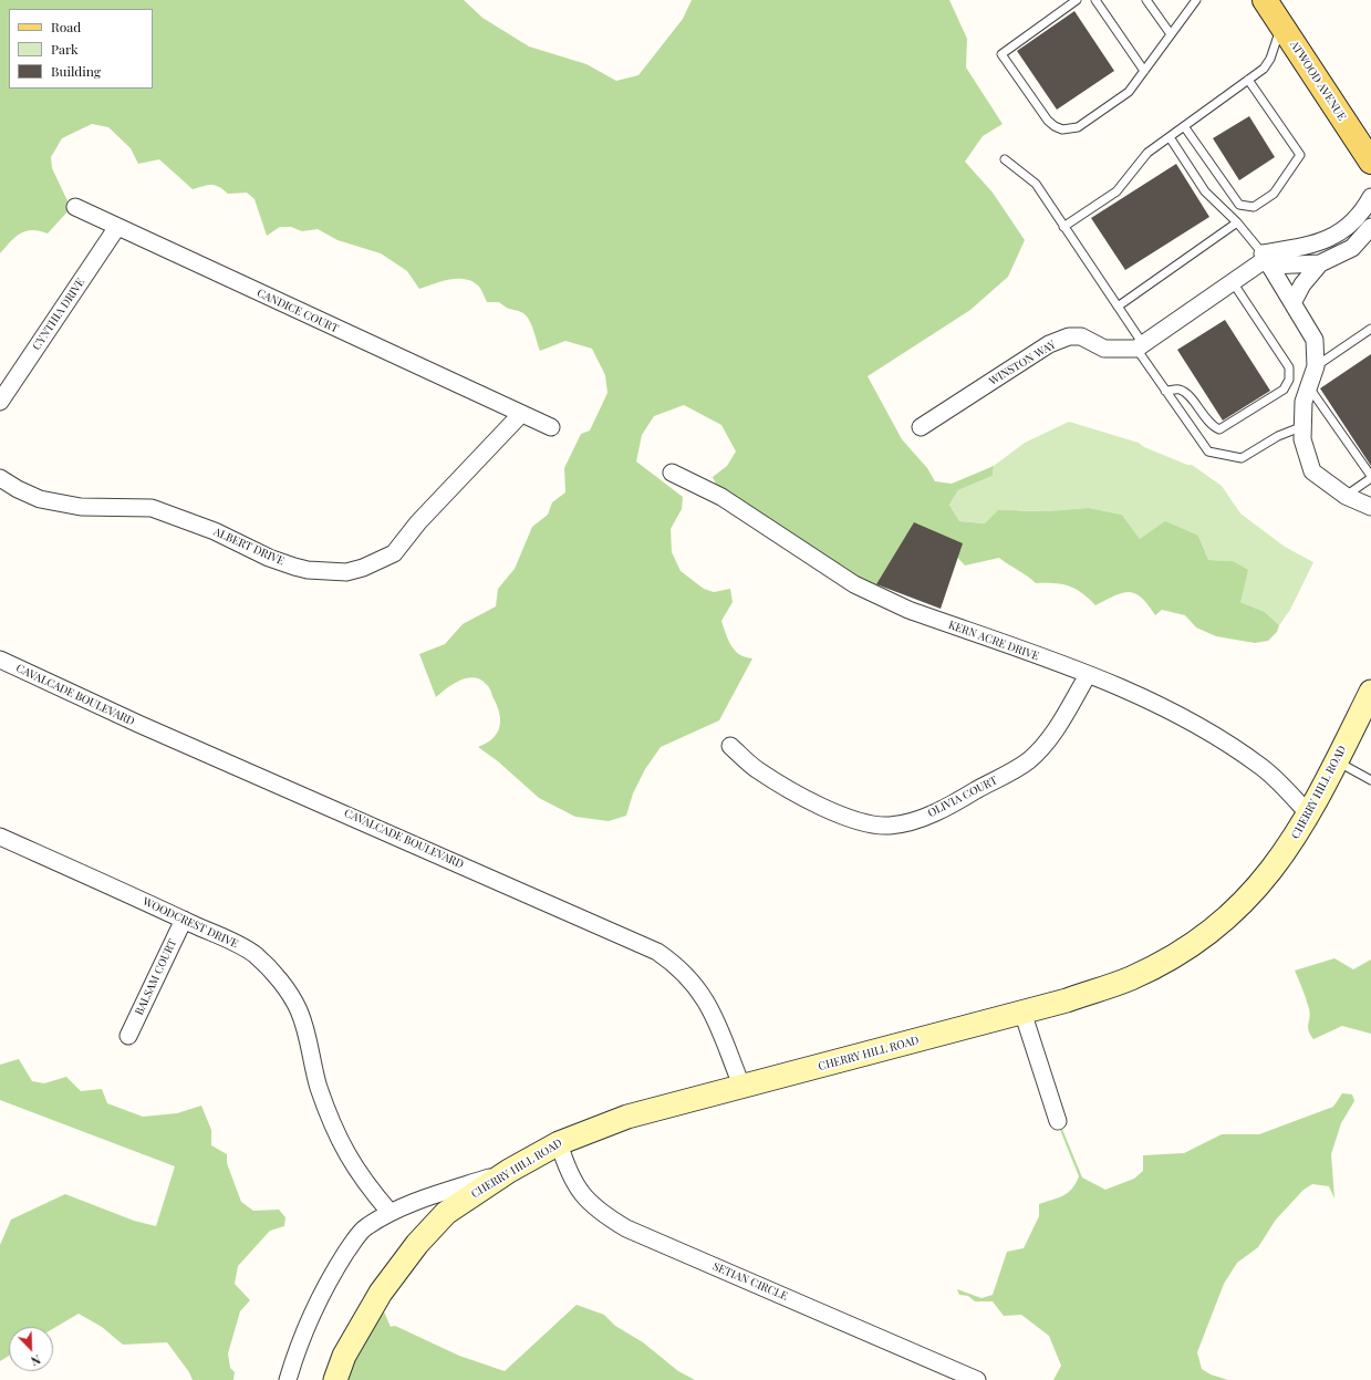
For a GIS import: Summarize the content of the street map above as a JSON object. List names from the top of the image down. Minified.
{"streets":{"main road":["ATWOOD AVENUE","CHERRY HILL ROAD"],"street":["CANDICE COURT","CYNTHIA DRIVE","WINSTON WAY","ALBERT DRIVE","KERN ACRE DRIVE","CAVALCADE BOULEVARD","OLIVIA COURT","WOODCREST DRIVE","BALSAM COURT","SETIAN CIRCLE"]},"crossings":[["CANDICE COURT","CYNTHIA DRIVE"],["CANDICE COURT","ALBERT DRIVE"],["KERN ACRE DRIVE","CHERRY HILL ROAD"],["KERN ACRE DRIVE","OLIVIA COURT"],["CAVALCADE BOULEVARD","CHERRY HILL ROAD"],["CHERRY HILL ROAD","SETIAN CIRCLE"],["WOODCREST DRIVE","BALSAM COURT"]],"legend":["Road","Park","Building"],"north":"bottom right"}
